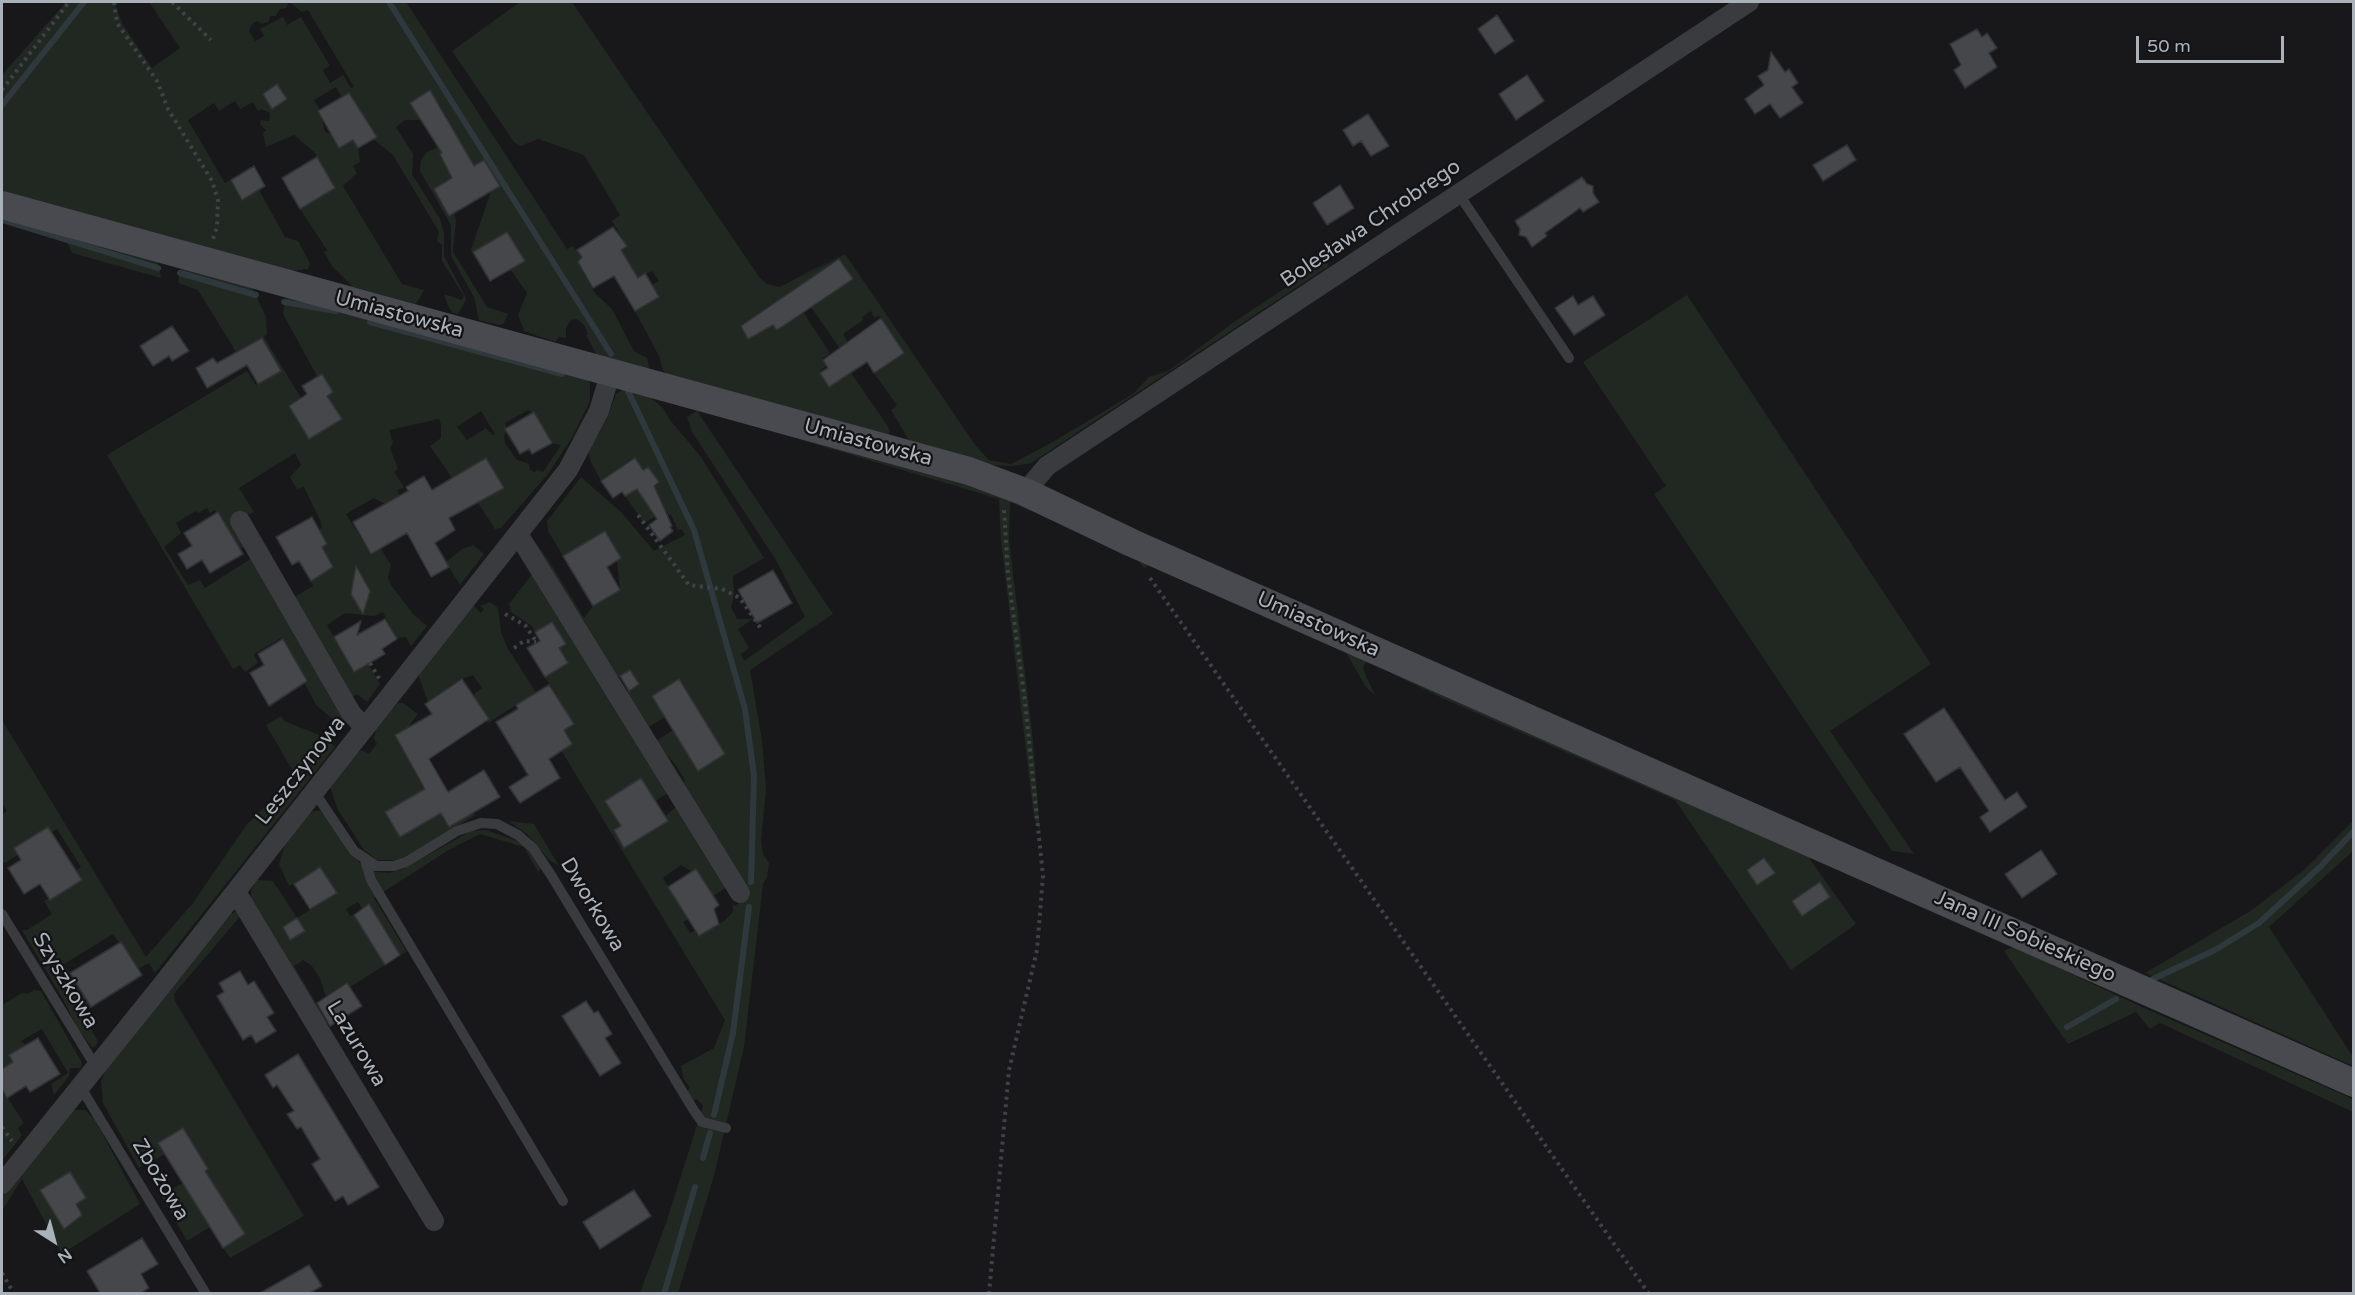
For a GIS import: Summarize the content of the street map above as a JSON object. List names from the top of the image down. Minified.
{"streets":{"main road":["Umiastowska","Jana III Sobieskiego"],"street":["Bolesława Chrobrego","Leszczynowa","Lazurowa"],"lane":["Dworkowa","Szyszkowa","Zbożowa"]},"crossings":[["Bolesława Chrobrego","Umiastowska"],["Umiastowska","Leszczynowa"],["Umiastowska","Jana III Sobieskiego"],["Leszczynowa","Szyszkowa"],["Leszczynowa","Lazurowa"],["Leszczynowa","Zbożowa"]],"scale_bar":"50 m","north":"bottom right"}
